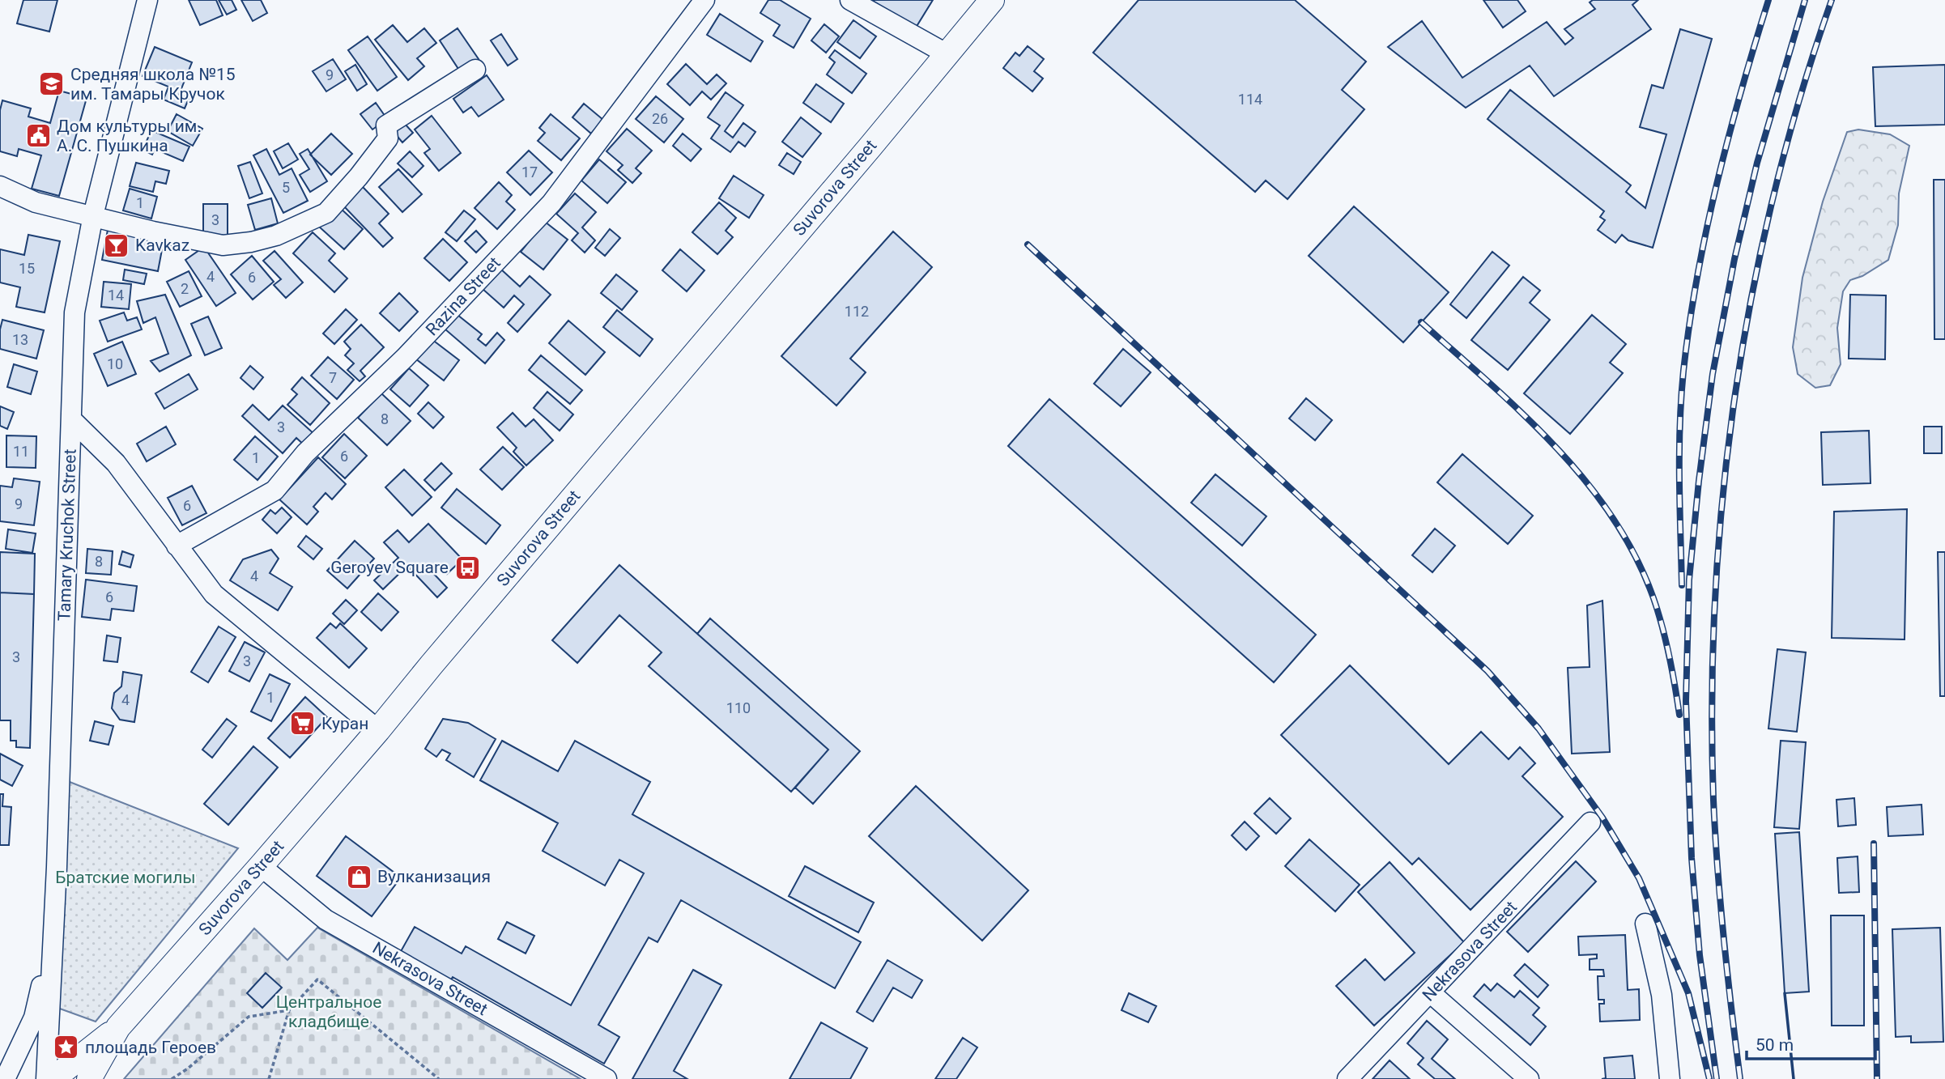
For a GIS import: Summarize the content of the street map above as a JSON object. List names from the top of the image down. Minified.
{"streets":{"main road":["Suvorova Street"],"street":["Razina Street","Tamary Kruchok Street","Nekrasova Street"]},"crossings":[["Suvorova Street","Nekrasova Street"]],"parks":["Братские могилы","Центральное кладбище"],"places":{"school or university":["Средняя школа №15 им. Тамары Кручок"],"public building":["Дом культуры им. А. С. Пушкина"],"bar":["Kavkaz"],"bus stop":["Geroyev Square"],"supermarket":["Куран"],"shop":["Вулканизация"],"place":["площадь Героев"]},"house_numbers":["9","114","26","17","5","1","3","15","4","6","2","14","112","13","10","7","8","3","11","6","1","9","6","8","4","6","3","3","1","4","110"],"scale_bar":"50 m"}
